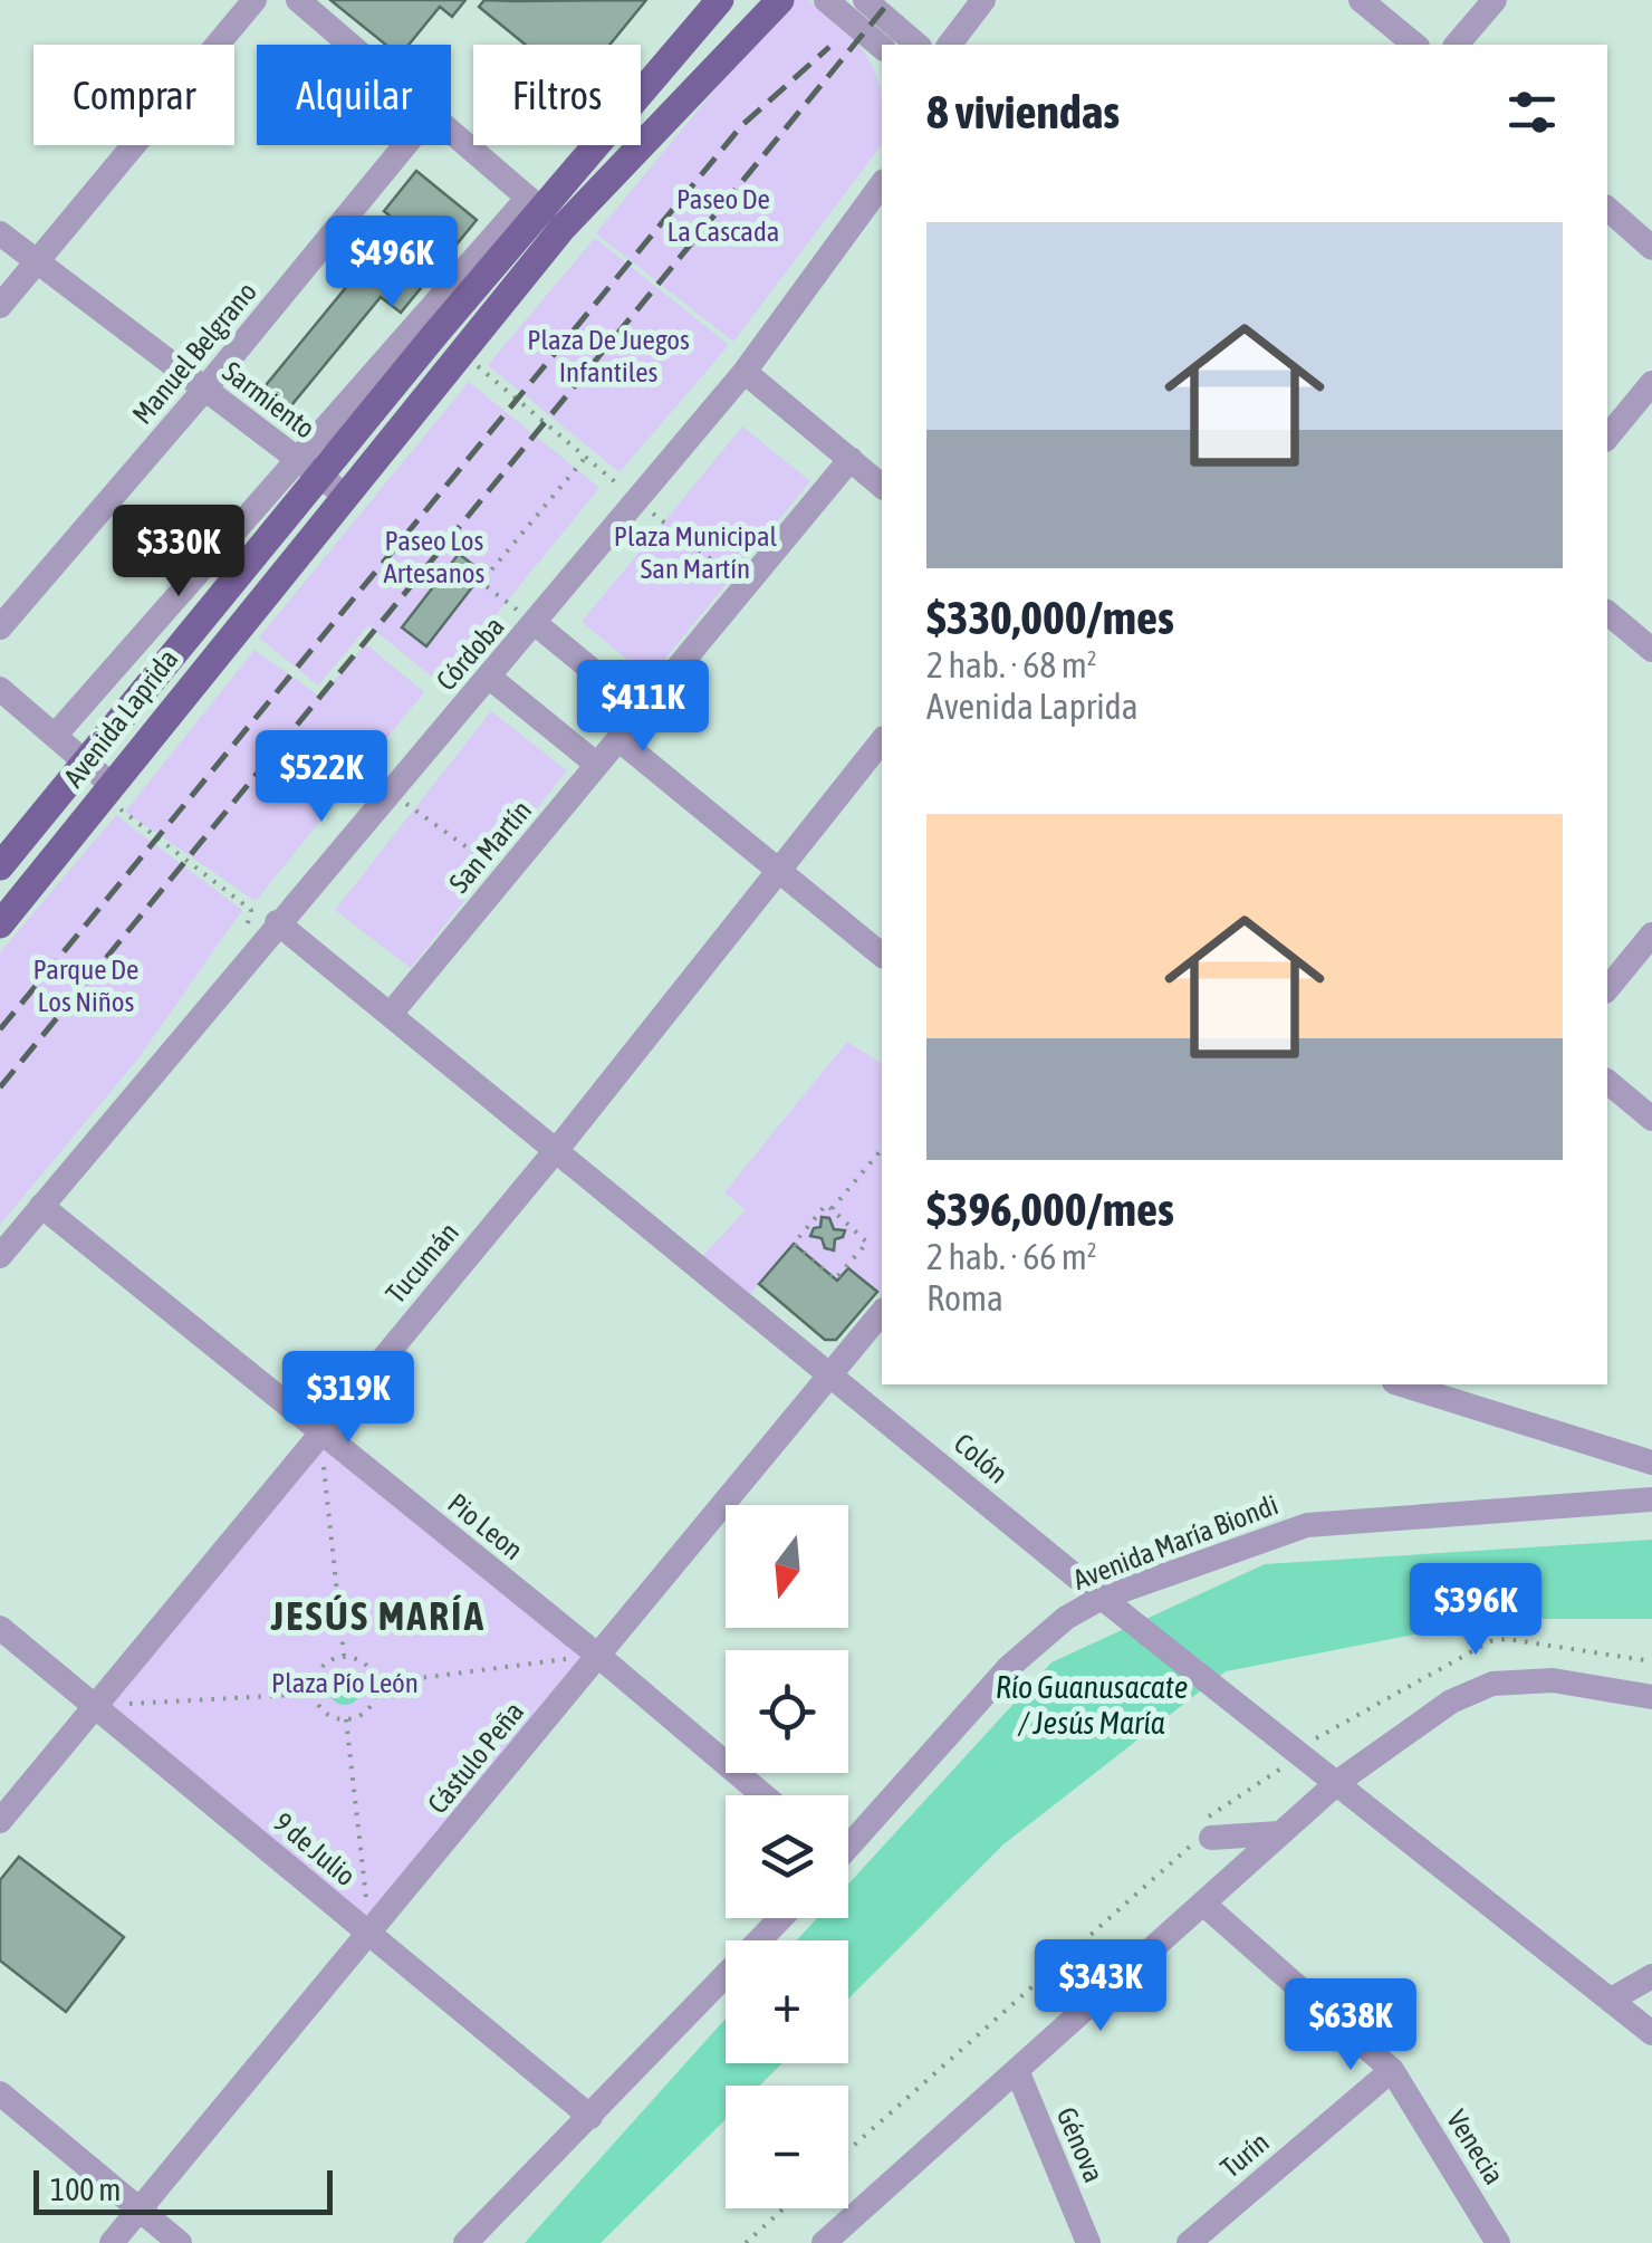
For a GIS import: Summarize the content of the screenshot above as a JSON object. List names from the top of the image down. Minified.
{"streets":{"main road":["Avenida Laprida"],"street":["Manuel Belgrano","Sarmiento","Córdoba","San Martín","Tucumán","Colón","Pio Leon","Avenida María Biondi","Cástulo Peña","9 de Julio","Génova","Venecia","Turín"]},"crossings":[["Manuel Belgrano","Sarmiento"],["Sarmiento","Avenida Laprida"],["Córdoba","Colón"],["Córdoba","Pio Leon"],["San Martín","Colón"],["Tucumán","Colón"],["Tucumán","Pio Leon"],["Tucumán","9 de Julio"],["Colón","Avenida María Biondi"],["Colón","Cástulo Peña"],["Pio Leon","Cástulo Peña"],["Cástulo Peña","9 de Julio"],["Venecia","Turín"]],"districts":["JESÚS MARÍA"],"water":["Río Guanusacate / Jesús María"],"parks":["Paseo De La Cascada","Plaza De Juegos Infantiles","Plaza Municipal San Martín","Paseo Los Artesanos","Parque De Los Niños","Plaza Pío León"],"scale_bar":"100 m","north":"bottom","page":{"chip":["Comprar","Alquilar","Filtros"],"heading":"8 viviendas","list":[{"name":"$330,000/mes","note":"2 hab. · 68 m² · Avenida Laprida"},{"name":"$396,000/mes","note":"2 hab. · 66 m² · Roma"}],"price":["$496K","$330K","$411K","$522K","$319K","$396K","$343K","$638K"],"map_buttons":["+","−"],"scale":"100 m"}}
